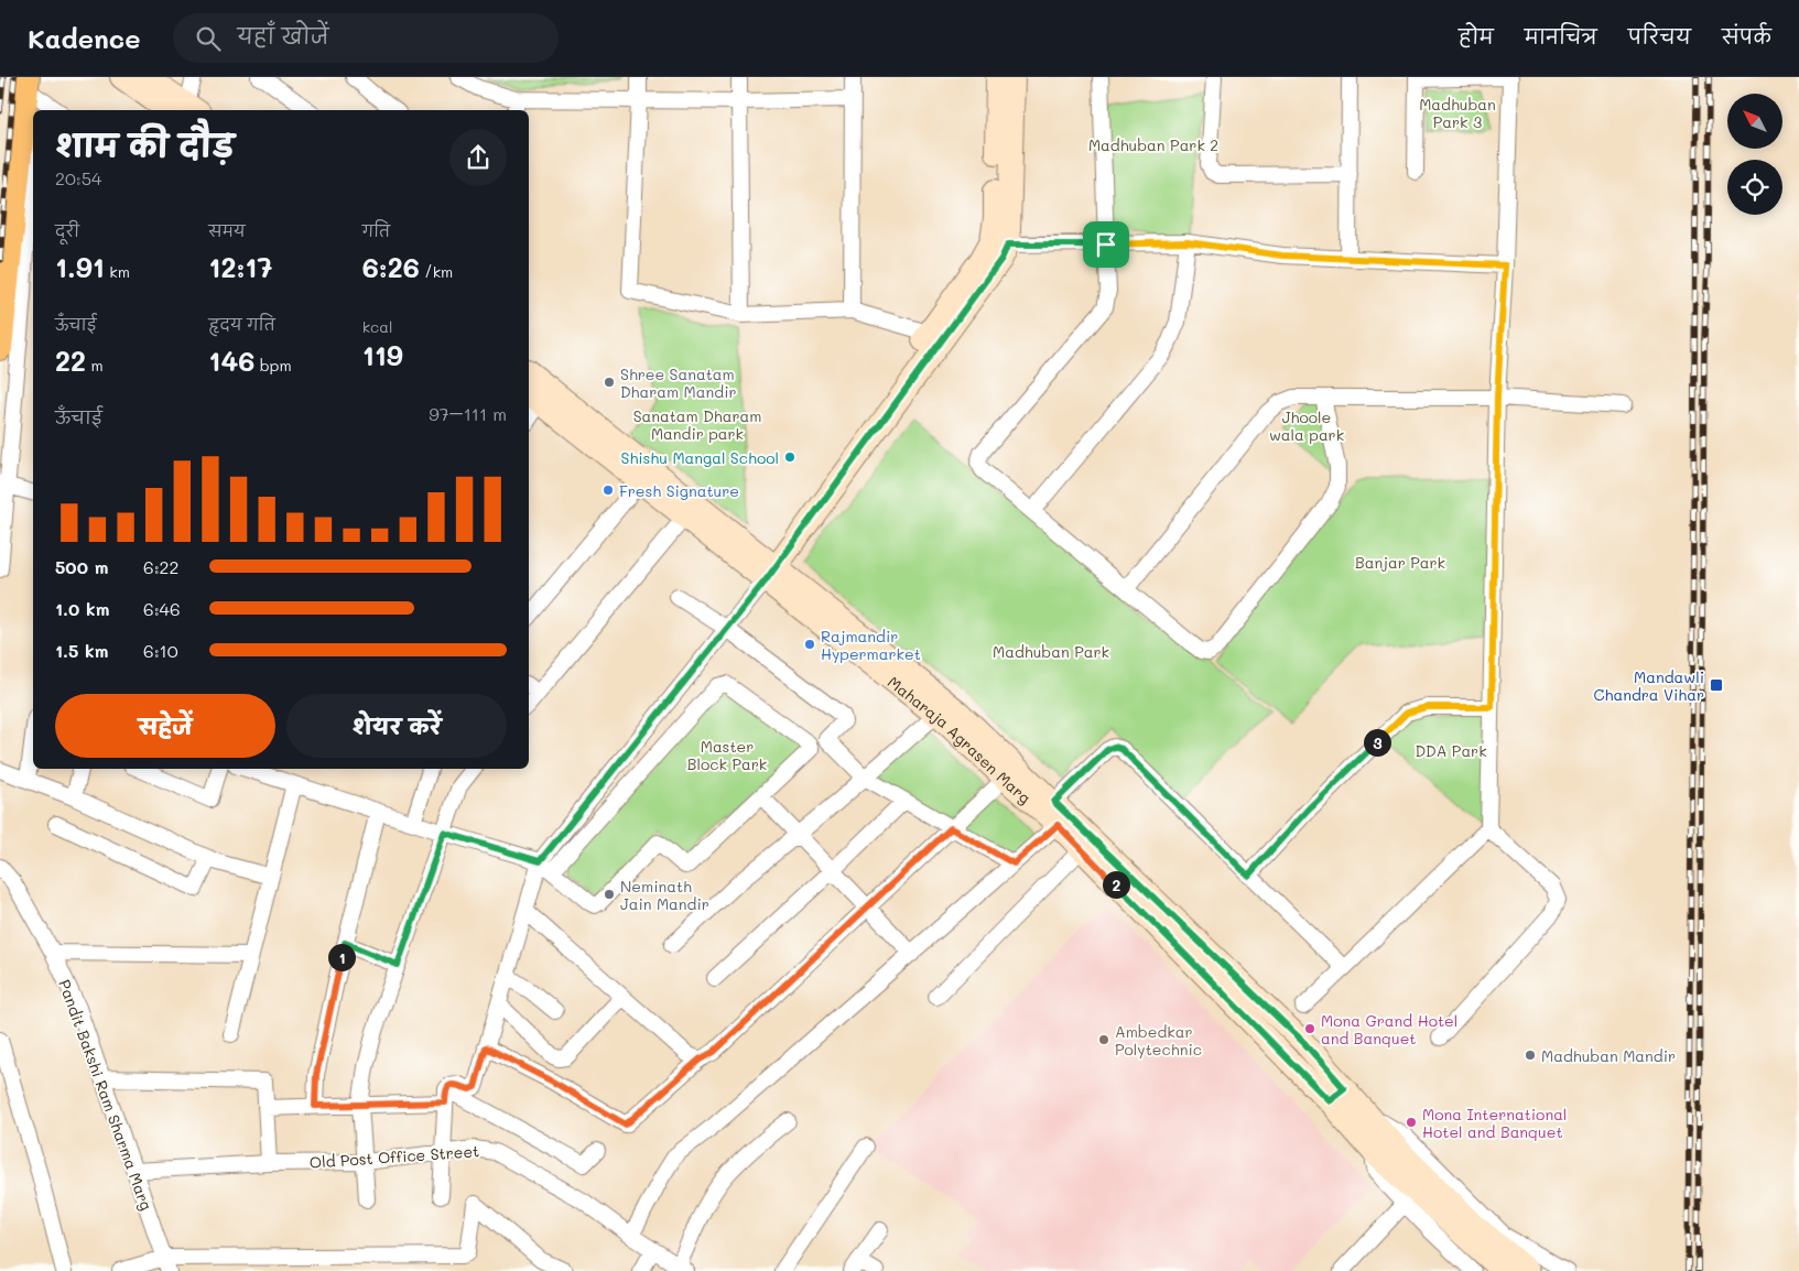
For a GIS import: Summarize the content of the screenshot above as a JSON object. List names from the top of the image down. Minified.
{"streets":{"main road":["Maharaja Agrasen Marg"],"street":["Pandit Bakshi Ram Sharma Marg","Old Post Office Street"]},"crossings":[["Pandit Bakshi Ram Sharma Marg","Old Post Office Street"]],"parks":["Madhuban Park 3","Madhuban Park 2","Sanatam Dharam Mandir park","Jhoole wala park","Banjar Park","Madhuban Park","Master Block Park","DDA Park"],"places":{"other":["Shree Sanatam Dharam Mandir","Shishu Mangal School","Fresh Signature","Rajmandir Hypermarket","Neminath Jain Mandir","Mona Grand Hotel and Banquet","Ambedkar Polytechnic","Madhuban Mandir","Mona International Hotel and Banquet"],"transit":["Mandawli Chandra Vihar"]},"north":"top left","page":{"header":"Kadence","search":"यहाँ खोजें","nav":["होम","मानचित्र","परिचय","संपर्क"],"heading":["शाम की दौड़","20:54"],"stats":[["दूरी","1.91 km"],["समय","12:17"],["गति","6:26 /km"],["ऊँचाई","22 m"],["हृदय गति","146 bpm"],["kcal","119"]],"chart":["ऊँचाई","97–111 m"],"list":[{"name":"500 m","note":"6:22"},{"name":"1.0 km","note":"6:46"},{"name":"1.5 km","note":"6:10"}],"buttons":["सहेजें","शेयर करें"],"pins":["3","2","1"]}}
